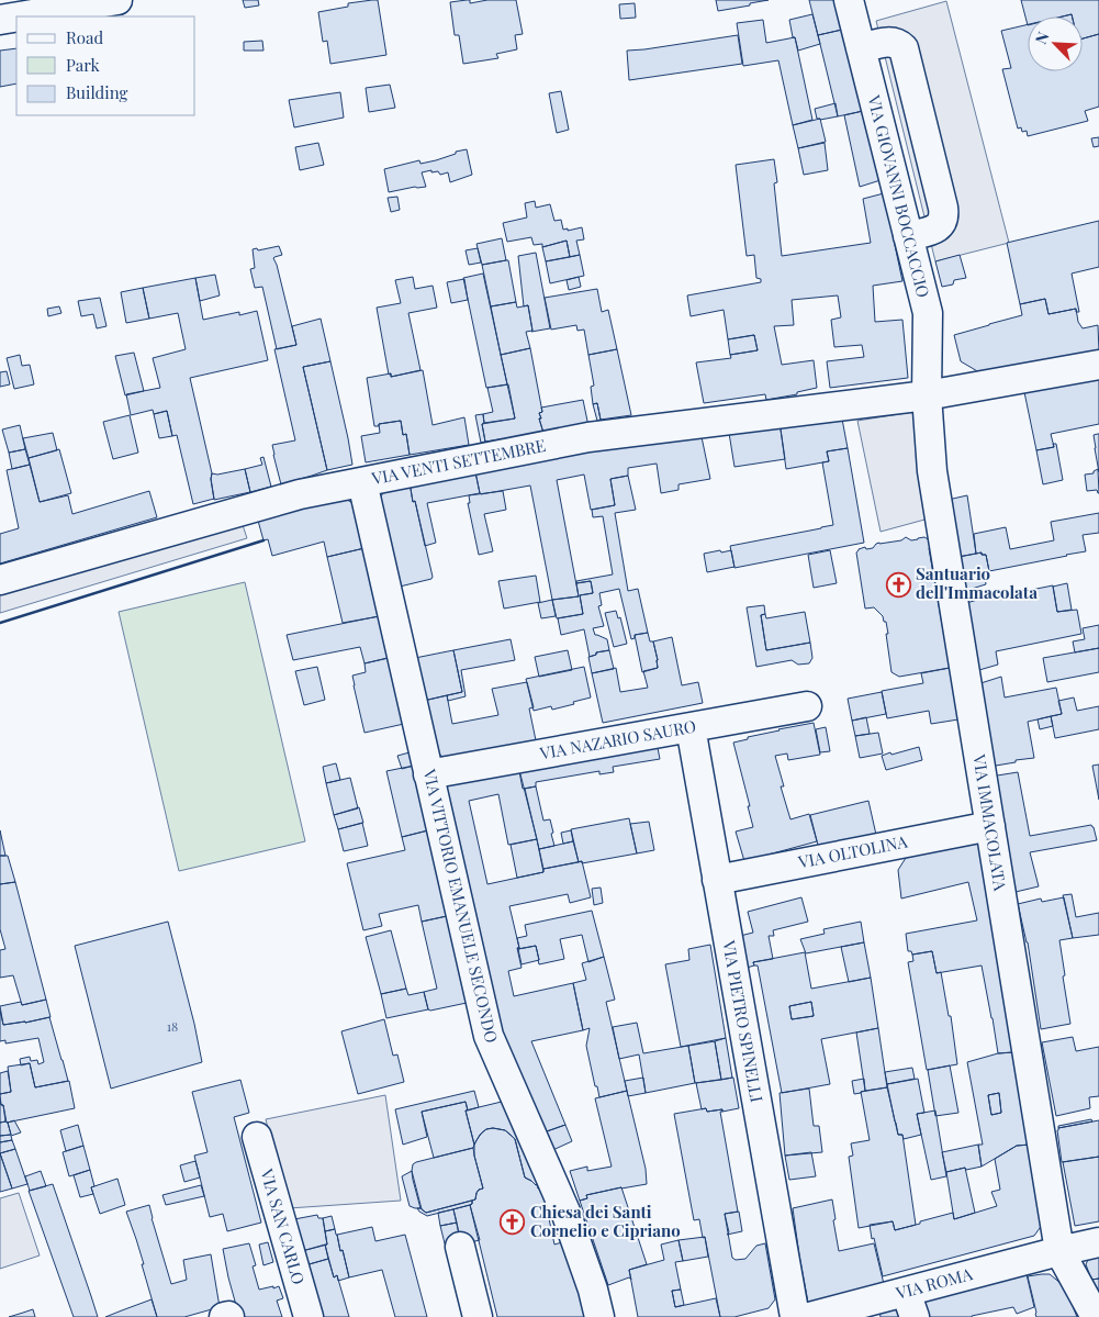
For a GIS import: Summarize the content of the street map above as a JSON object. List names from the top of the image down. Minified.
{"streets":{"street":["VIA GIOVANNI BOCCACCIO","VIA VENTI SETTEMBRE","VIA NAZARIO SAURO","VIA IMMACOLATA","VIA OLTOLINA","VIA VITTORIO EMANUELE SECONDO","VIA PIETRO SPINELLI","VIA SAN CARLO","VIA ROMA"]},"crossings":[["VIA GIOVANNI BOCCACCIO","VIA VENTI SETTEMBRE"],["VIA GIOVANNI BOCCACCIO","VIA IMMACOLATA"],["VIA VENTI SETTEMBRE","VIA IMMACOLATA"],["VIA VENTI SETTEMBRE","VIA VITTORIO EMANUELE SECONDO"],["VIA NAZARIO SAURO","VIA VITTORIO EMANUELE SECONDO"],["VIA NAZARIO SAURO","VIA PIETRO SPINELLI"],["VIA IMMACOLATA","VIA OLTOLINA"],["VIA IMMACOLATA","VIA ROMA"],["VIA OLTOLINA","VIA PIETRO SPINELLI"]],"places":{"church":["Santuario dell'Immacolata","Chiesa dei Santi Cornelio e Cipriano"]},"house_numbers":["18"],"legend":["Road","Park","Building"],"north":"top left"}
